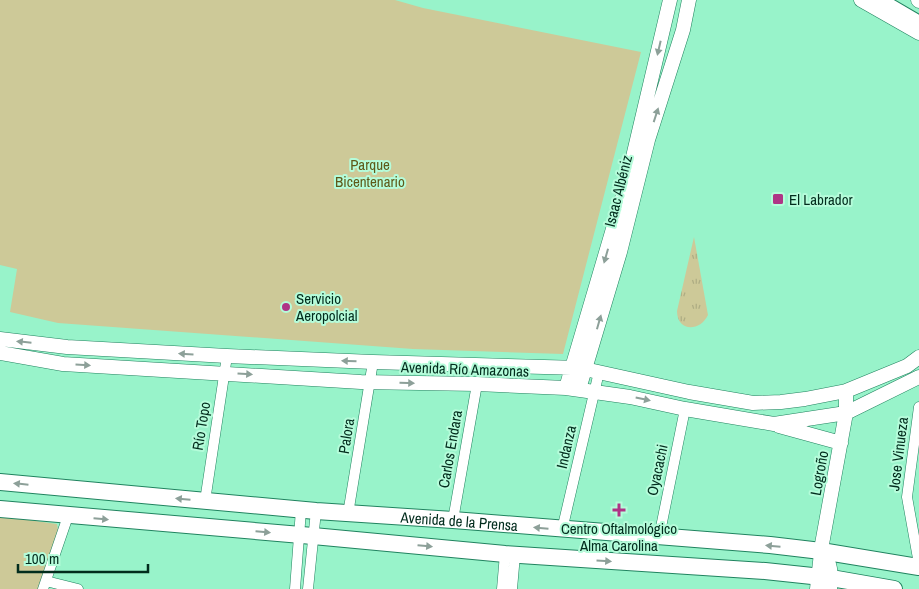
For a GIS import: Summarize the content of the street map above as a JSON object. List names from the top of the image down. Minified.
{"streets":{"main road":["Isaac Albéniz","Avenida Río Amazonas","Logroño","Avenida de la Prensa"],"street":["Río Topo","Palora","Indanza","Carlos Endara","Jose Vinueza","Oyacachi"]},"crossings":[["Isaac Albéniz","Avenida Río Amazonas"],["Isaac Albéniz","Indanza"],["Avenida Río Amazonas","Río Topo"],["Avenida Río Amazonas","Palora"],["Avenida Río Amazonas","Indanza"],["Avenida Río Amazonas","Carlos Endara"],["Avenida Río Amazonas","Oyacachi"],["Avenida Río Amazonas","Logroño"],["Río Topo","Avenida de la Prensa"],["Palora","Avenida de la Prensa"],["Indanza","Avenida de la Prensa"],["Carlos Endara","Avenida de la Prensa"],["Jose Vinueza","Avenida de la Prensa"],["Oyacachi","Avenida de la Prensa"],["Logroño","Avenida de la Prensa"]],"parks":["Parque Bicentenario"],"places":{"transit":["El Labrador"],"other":["Servicio Aeropolcial"],"health":["Centro Oftalmológico Alma Carolina"]},"scale_bar":"100 m"}
